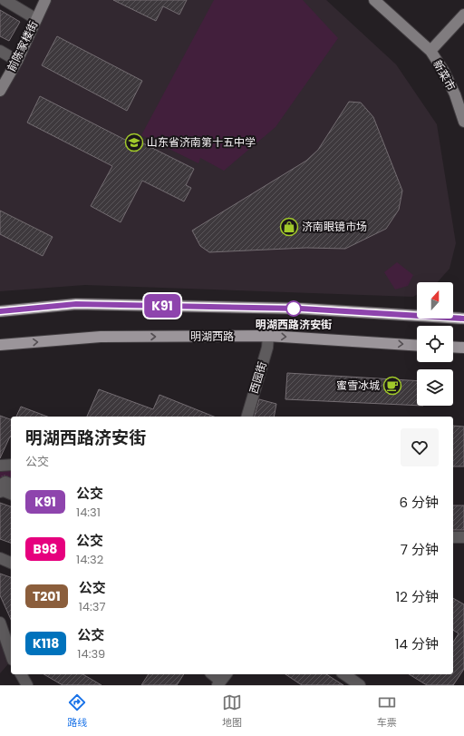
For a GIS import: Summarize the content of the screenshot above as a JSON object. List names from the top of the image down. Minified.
{"streets":{"main road":["前陈家楼街","新菜市","明湖西路"],"street":["西园街"]},"crossings":[["明湖西路","西园街"]],"places":{"school or university":["山东省济南第十五中学"],"shop":["济南眼镜市场"],"other":["明湖西路济安街"],"cafe":["蜜雪冰城"]},"lines":["bus line K91"],"north":"top","page":{"on_map":"K91","heading":["明湖西路济安街","公交"],"list":[{"mark":"K91","name":"公交","note":"14:31","value":"6 分钟"},{"mark":"B98","name":"公交","note":"14:32","value":"7 分钟"},{"mark":"T201","name":"公交","note":"14:37","value":"12 分钟"},{"mark":"K118","name":"公交","note":"14:39","value":"14 分钟"}],"tabs":["路线","地图","车票"]}}
